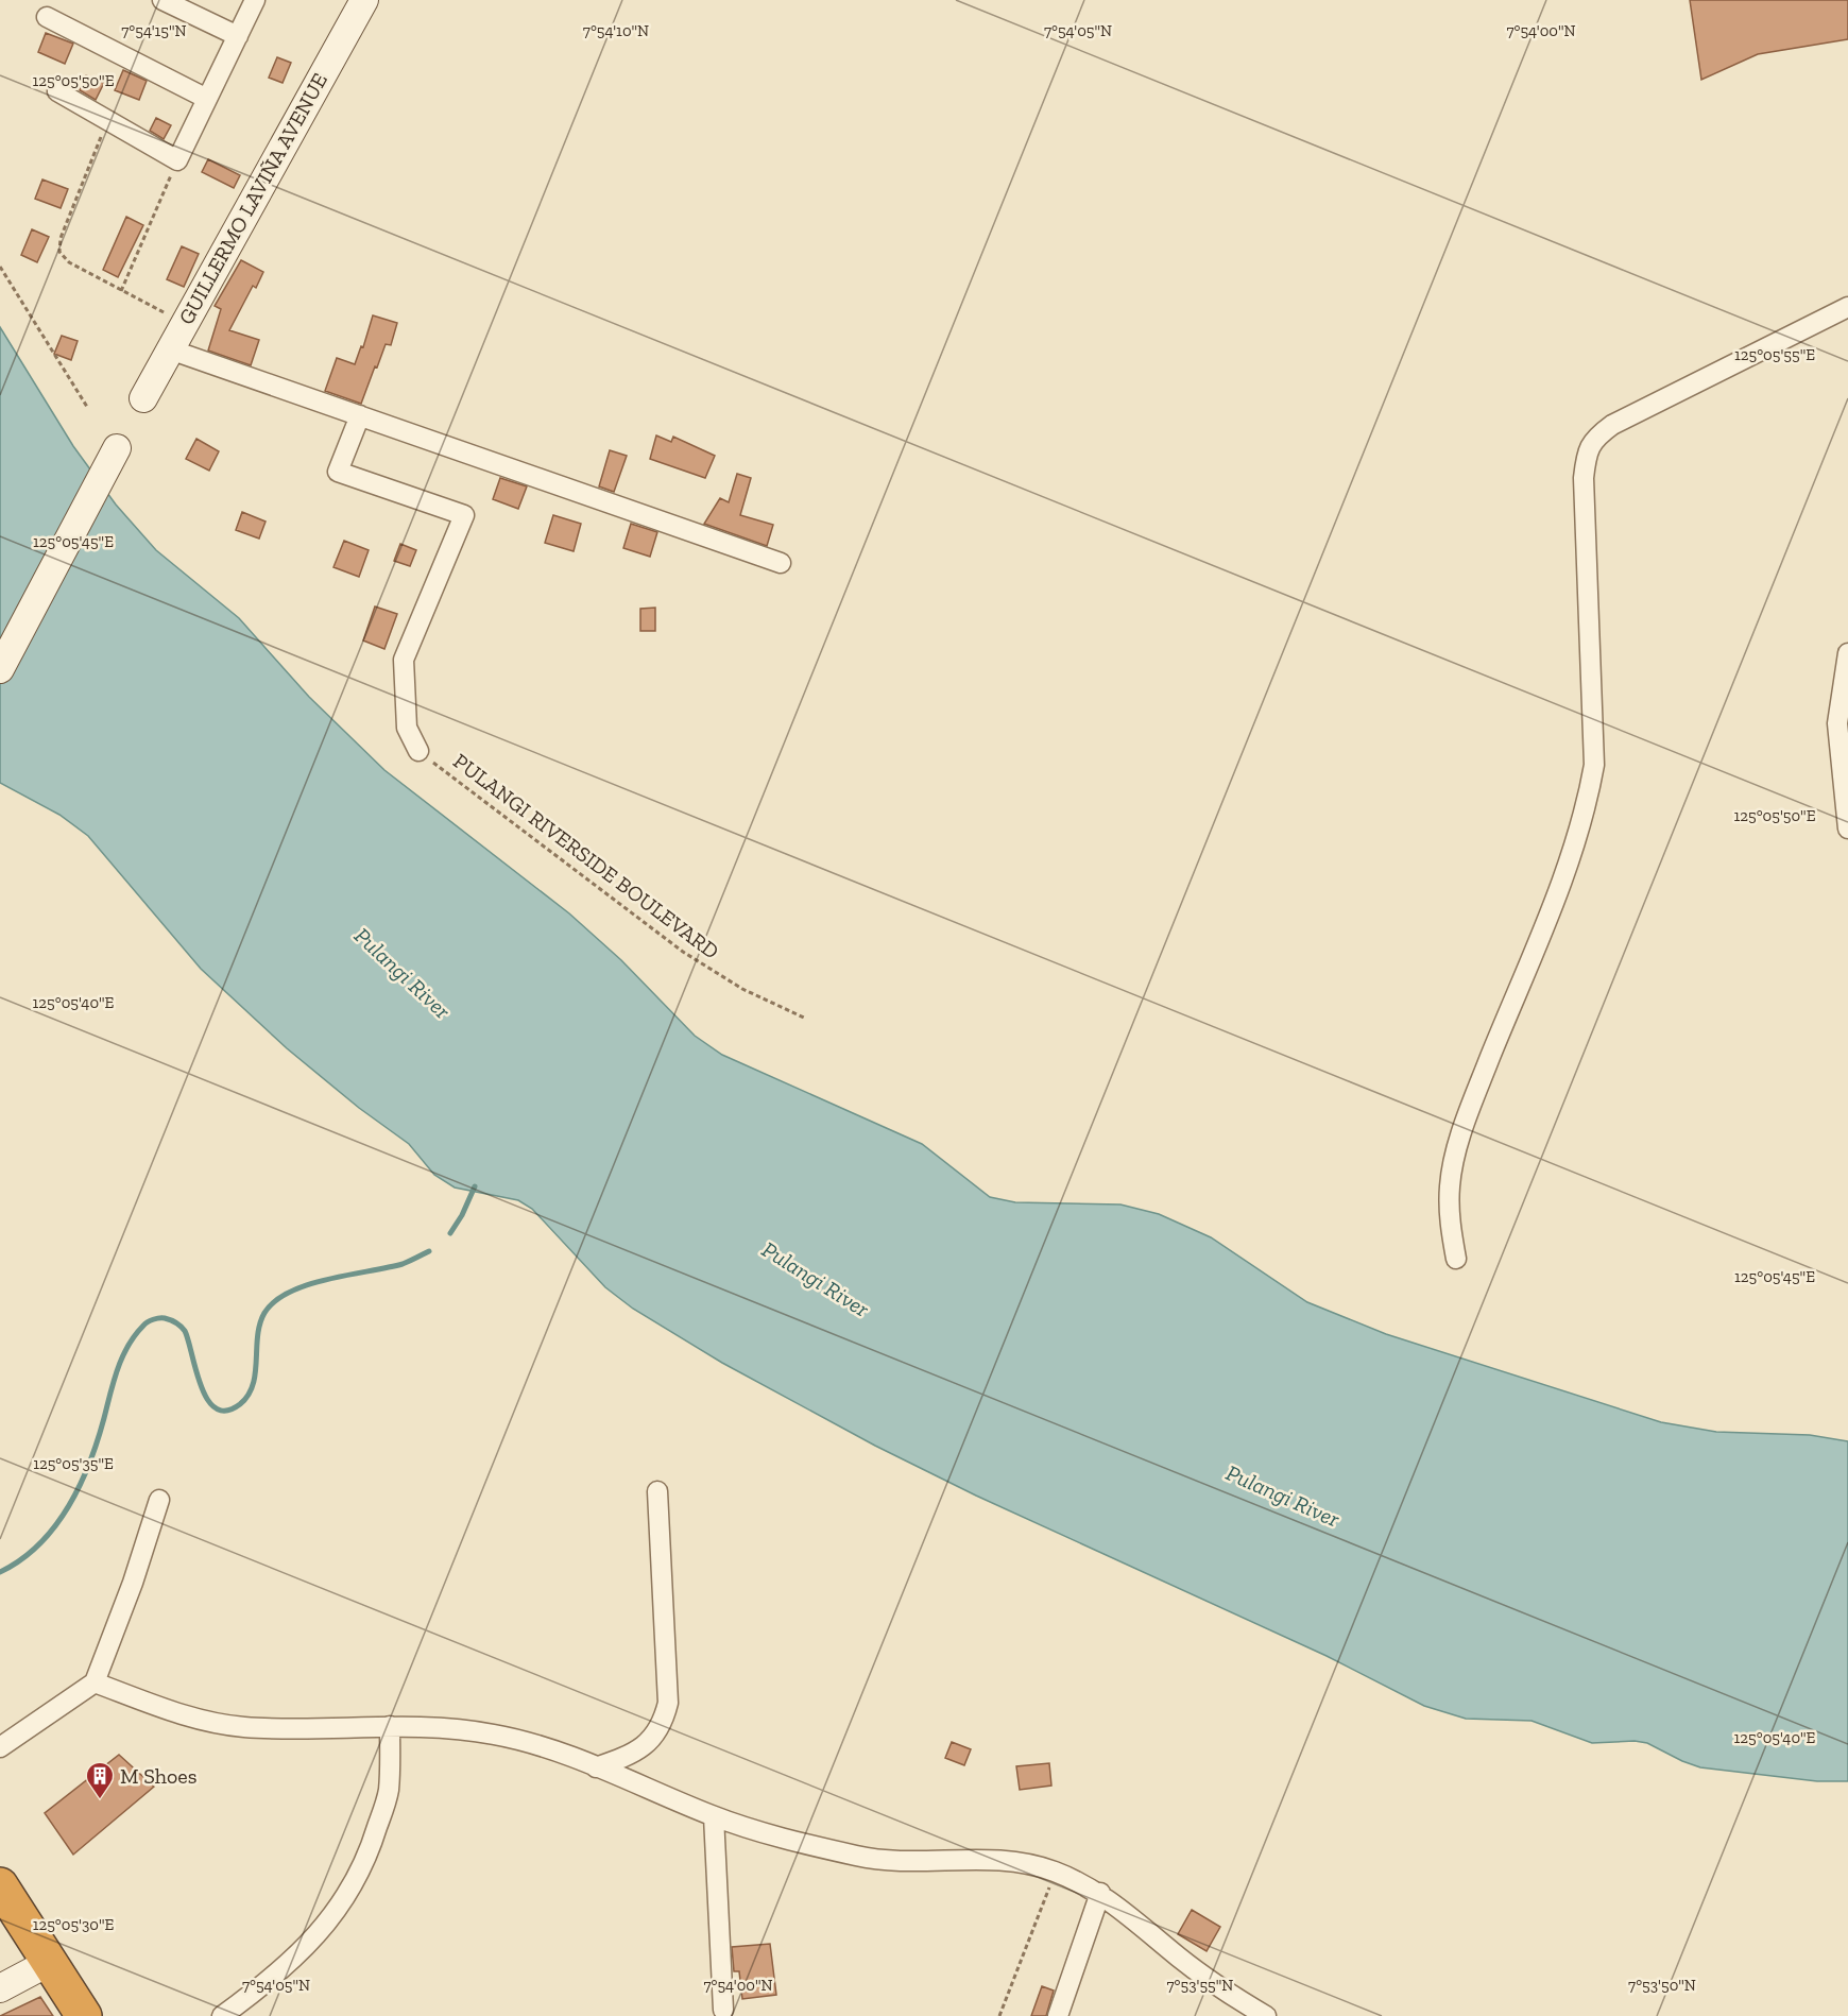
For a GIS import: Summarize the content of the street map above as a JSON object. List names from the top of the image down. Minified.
{"streets":{"street":["GUILLERMO LAVIÑA AVENUE"],"path":["PULANGI RIVERSIDE BOULEVARD"]},"water":["Pulangi River"],"places":{"building":["M Shoes"]},"coordinates":["7°54'15\"N","7°54'10\"N","7°54'05\"N","7°54'00\"N","125°05'50\"E","125°05'55\"E","125°05'45\"E","125°05'40\"E","125°05'35\"E","125°05'30\"E","7°53'55\"N","7°53'50\"N"]}
